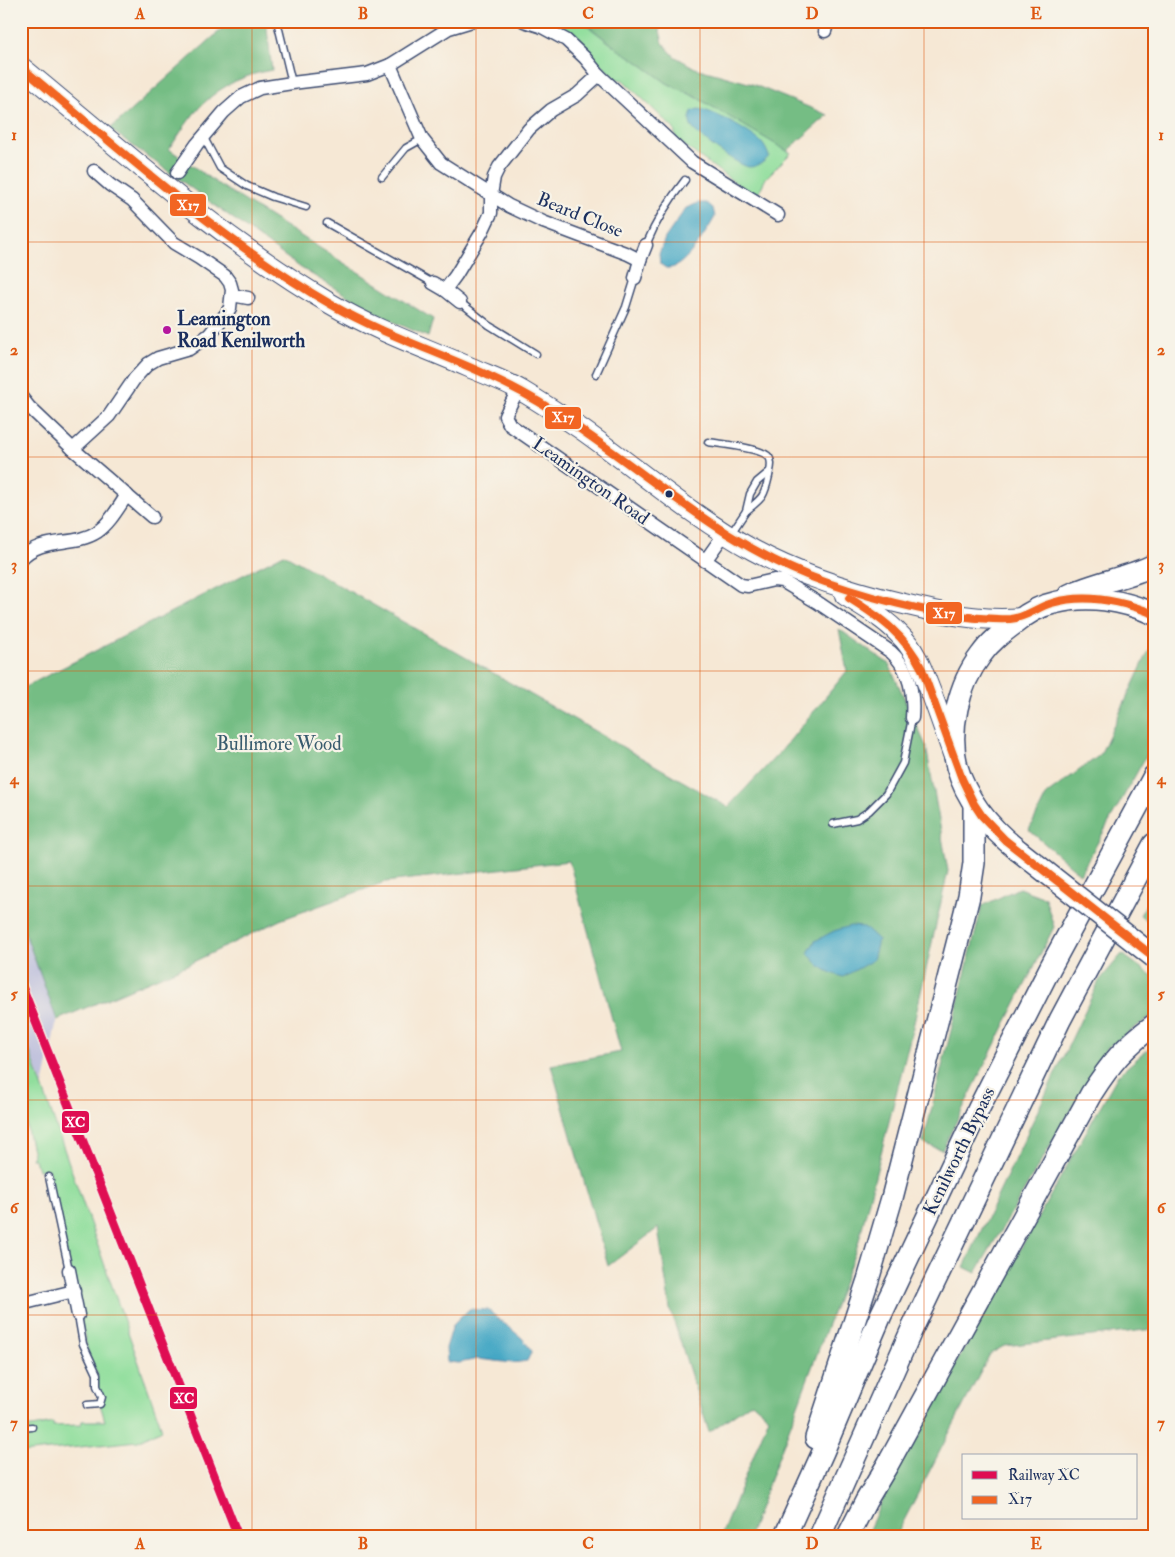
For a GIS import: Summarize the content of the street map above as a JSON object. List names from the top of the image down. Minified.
{"streets":{"highway":["Kenilworth Bypass"],"main road":["Leamington Road"],"street":["Beard Close"]},"parks":["Bullimore Wood"],"places":["Leamington Road Kenilworth"],"lines":["transit line X17","rail line XC"],"legend":["Railway XC","X17"],"grid":{"columns":["A","B","C","D","E"],"rows":["1","2","3","4","5","6","7"]}}
